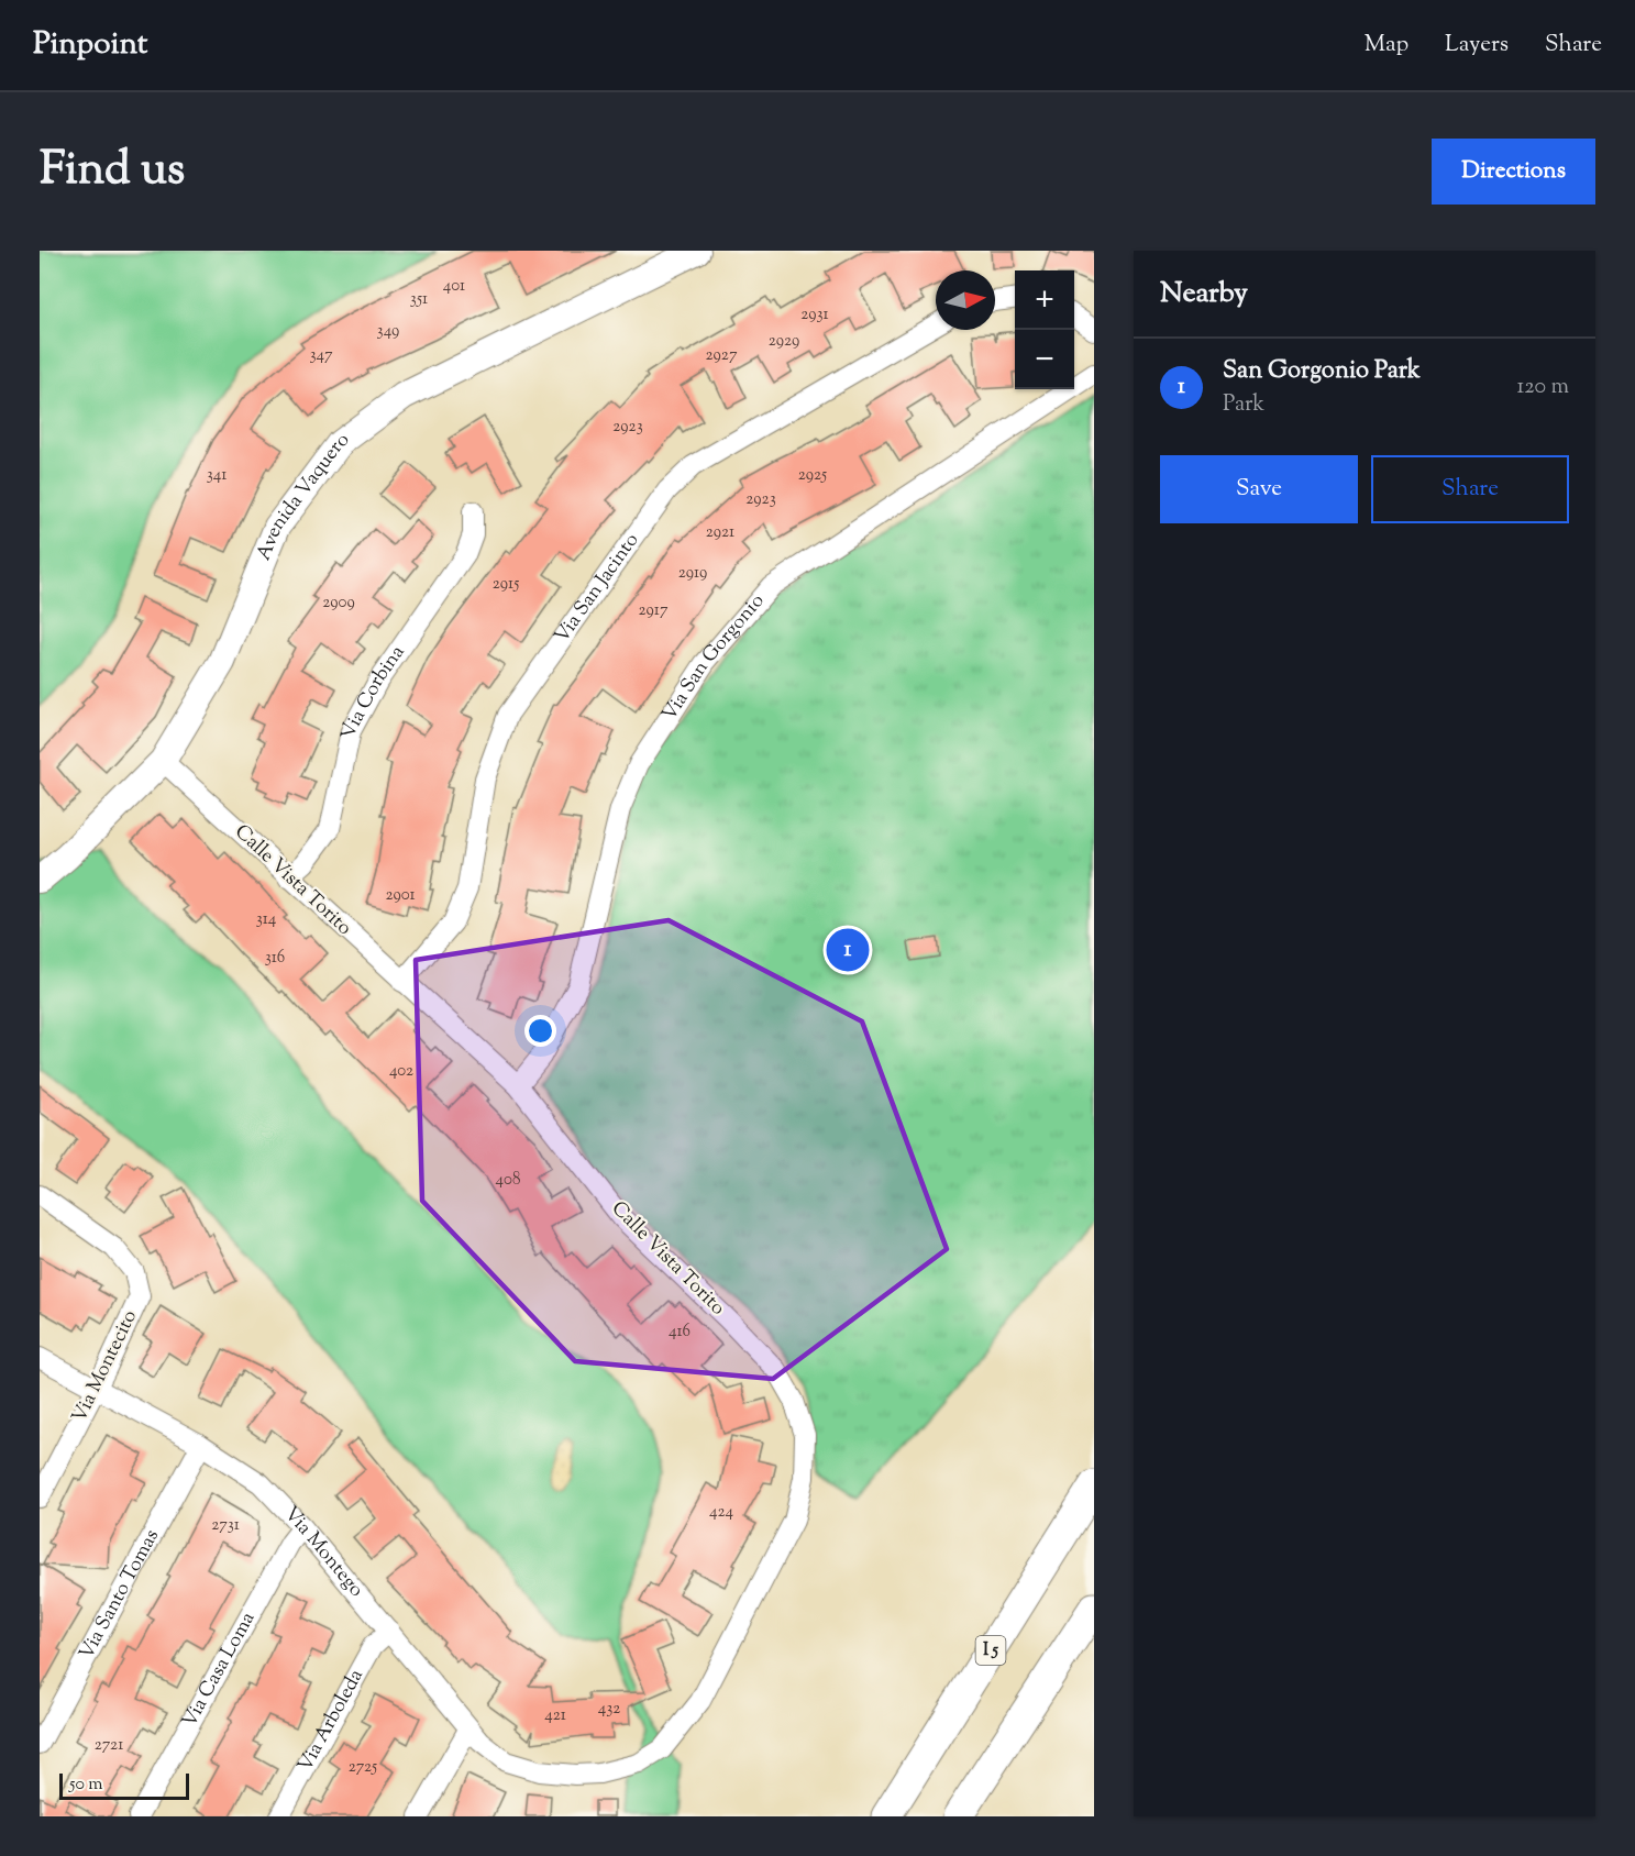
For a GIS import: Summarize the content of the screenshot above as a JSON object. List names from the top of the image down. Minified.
{"streets":{"highway":["I 5"],"main road":["Avenida Vaquero"],"street":["Via San Jacinto","Via San Gorgonio","Via Corbina","Calle Vista Torito","Via Montecito","Via Montego","Via Santo Tomas","Via Casa Loma","Via Arboleda"]},"crossings":[["Avenida Vaquero","Calle Vista Torito"],["Via San Jacinto","Calle Vista Torito"],["Via San Gorgonio","Calle Vista Torito"],["Via Corbina","Calle Vista Torito"],["Calle Vista Torito","Via Montego"],["Via Montecito","Via Montego"],["Via Montego","Via Santo Tomas"],["Via Montego","Via Casa Loma"],["Via Montego","Via Arboleda"]],"house_numbers":["401","351","2931","349","2929","347","2927","2923","341","2925","2923","2921","2919","2915","2909","2917","2901","314","316","402","408","416","424","2731","432","421","2721","2725"],"scale_bar":"50 m","north":"right","page":{"header":"Pinpoint","nav":["Map","Layers","Share"],"title":"Find us","buttons":["Directions",["Save","Share"]],"heading":"Nearby","map_buttons":["+","−"],"list":[{"mark":"1","name":"San Gorgonio Park","note":"Park","value":"120 m"}],"pins":"1","scale":"50 m"}}
